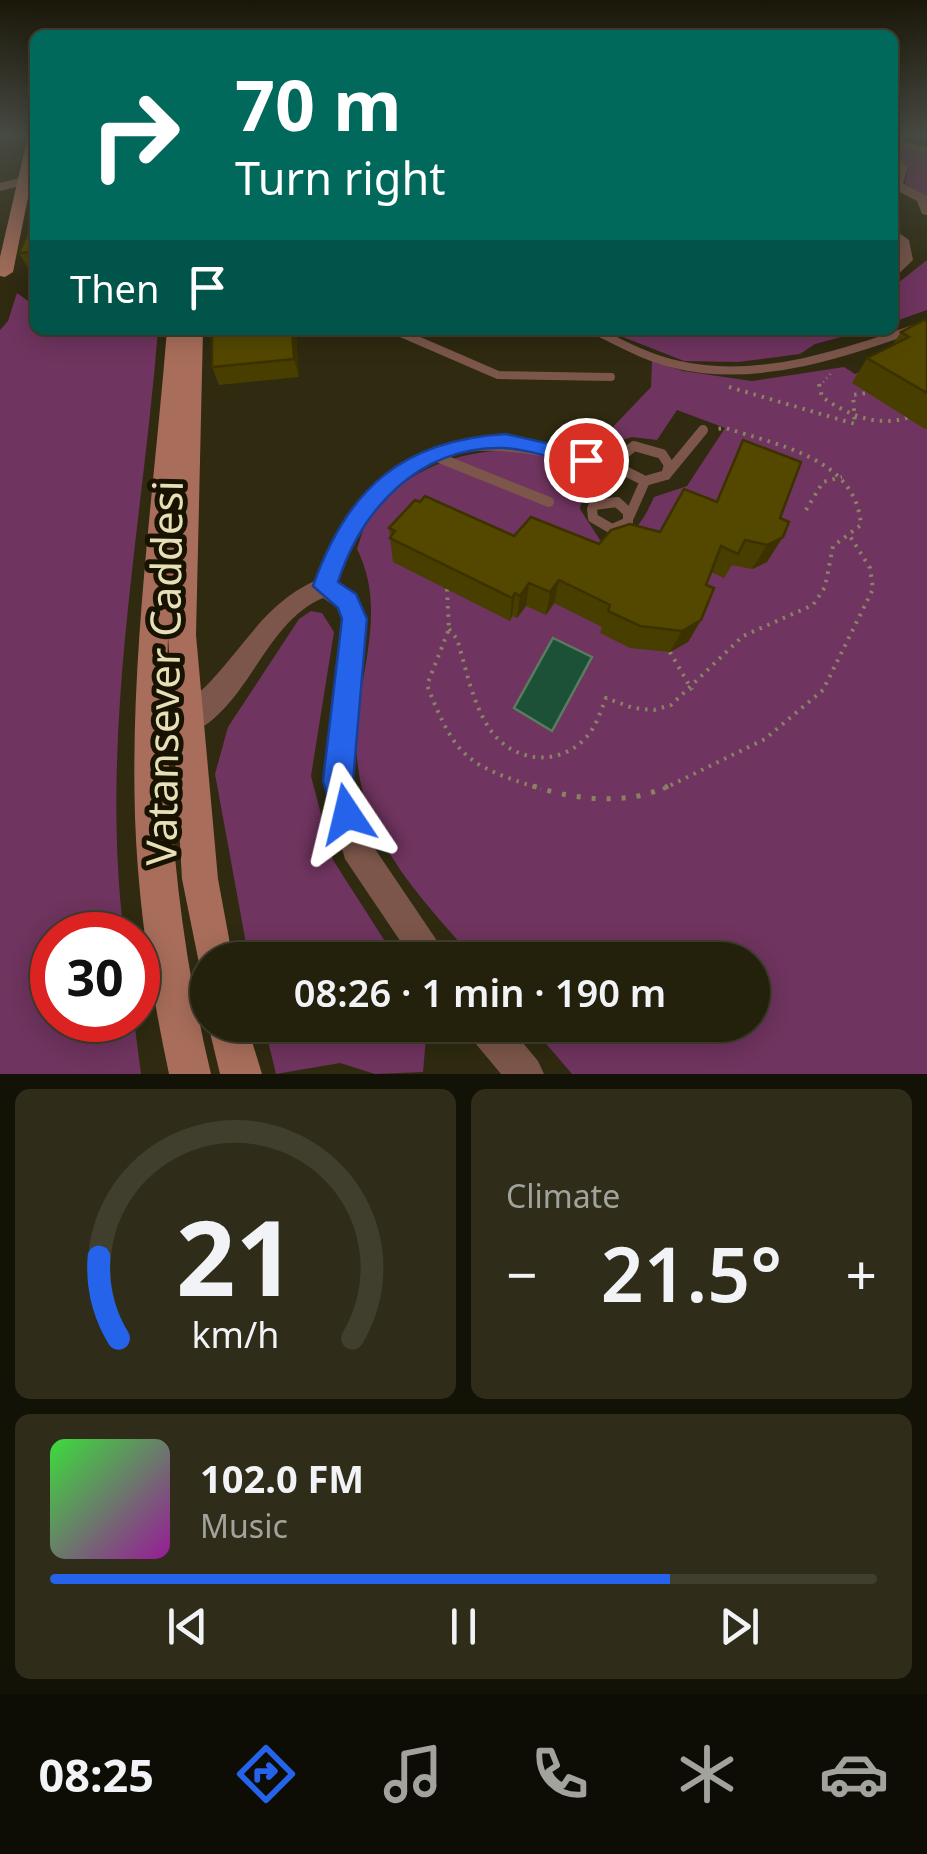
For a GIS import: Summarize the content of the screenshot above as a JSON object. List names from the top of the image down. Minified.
{"streets":{"main road":["Vatansever Caddesi"]},"page":{"turn":["70 m","Turn right"],"then":"Then","limit":"30","trip":"08:26 · 1 min · 190 m","tile":"Climate","heat":["−","21.5°","+"],"song":["102.0 FM","Music"],"tabs":"08:25","gauge":["21","km/h"]}}
